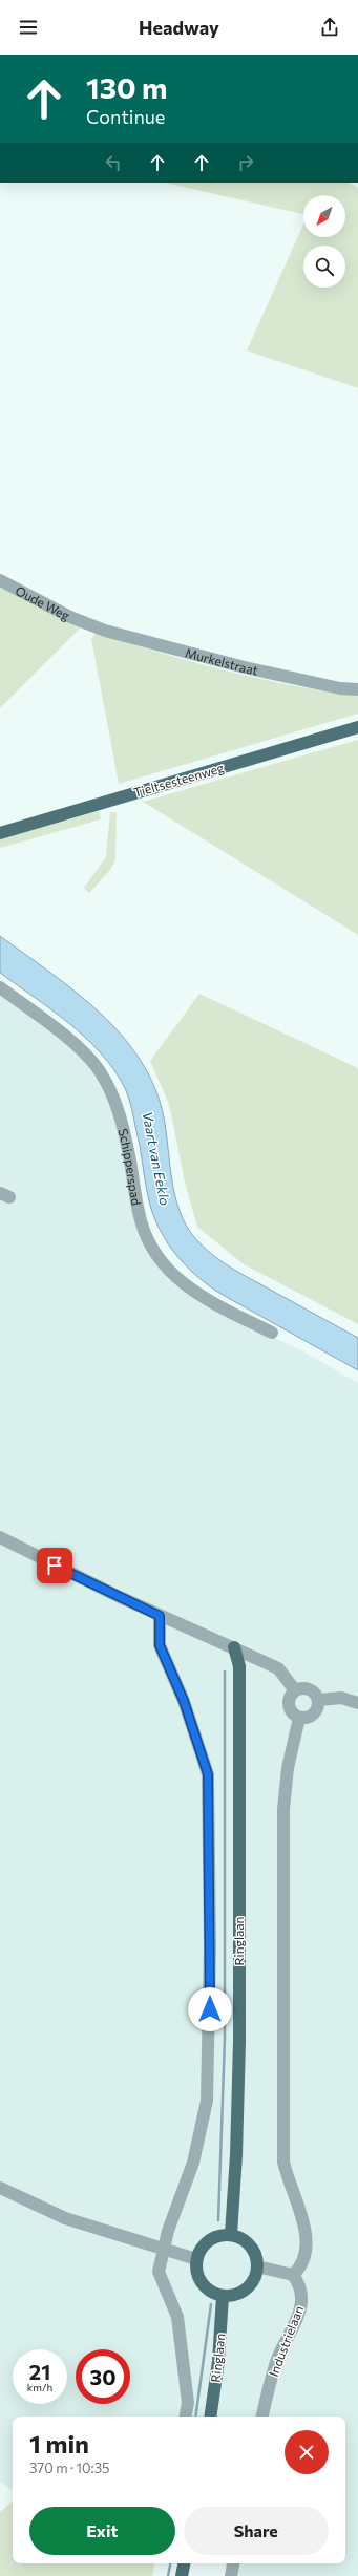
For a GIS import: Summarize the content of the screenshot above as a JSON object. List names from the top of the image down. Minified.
{"streets":{"main road":["Tieltsesteenweg","Ringlaan"],"street":["Oude Weg","Murkelstraat","Schipperspad","Industrielaan"]},"crossings":[["Oude Weg","Murkelstraat"]],"water":["Vaart van Eeklo"],"north":"bottom left","page":{"header":"Headway","turn":["130 m","Continue"],"speed":"21 km/h","limit":"30","heading":["1 min","370 m · 10:35"],"buttons":["Exit","Share"]}}
